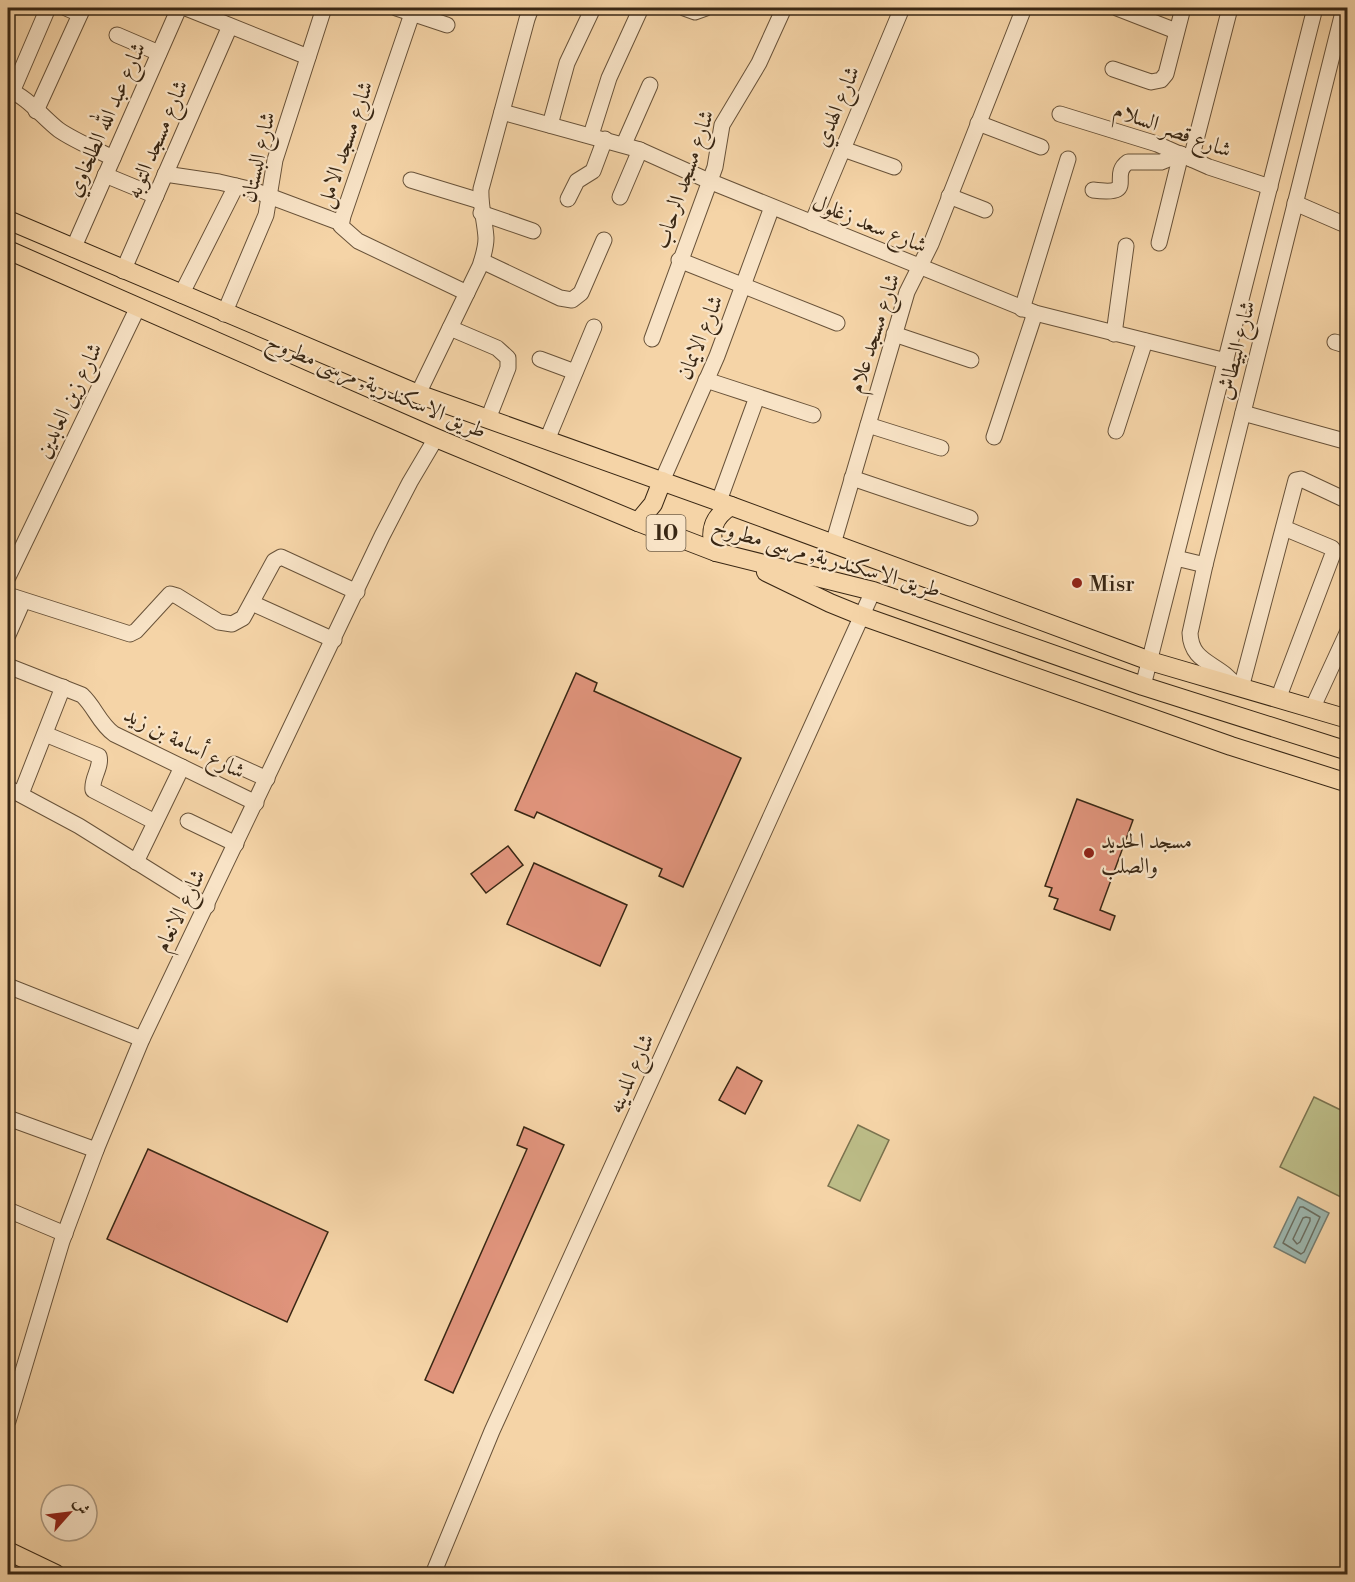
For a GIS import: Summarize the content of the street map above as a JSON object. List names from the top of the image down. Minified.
{"streets":{"main road":["طريق الاسكندرية, مرسى مطروح","10"],"street":["شارع الهدي","شارع عبد الله الطلخاوي","شارع قصر السلام","شارع مسجد التوبه","شارع مسجد الامل","شارع البستان","شارع مسجد الرحاب","شارع سعد زغلول","شارع مسجد علام","شارع الايمان","شارع البيطاش","شارع زين العابدين","شارع أسامة بن زيد","شارع الانعام","شارع المدينه"]},"crossings":[["شارع الهدي","شارع سعد زغلول"],["شارع عبد الله الطلخاوي","طريق الاسكندرية, مرسى مطروح"],["شارع قصر السلام","شارع البيطاش"],["شارع مسجد التوبه","طريق الاسكندرية, مرسى مطروح"],["شارع البستان","طريق الاسكندرية, مرسى مطروح"],["شارع مسجد الرحاب","شارع سعد زغلول"],["شارع سعد زغلول","شارع مسجد علام"],["شارع سعد زغلول","شارع الايمان"],["شارع سعد زغلول","شارع البيطاش"],["شارع مسجد علام","طريق الاسكندرية, مرسى مطروح"],["شارع الايمان","طريق الاسكندرية, مرسى مطروح"],["شارع البيطاش","طريق الاسكندرية, مرسى مطروح"],["طريق الاسكندرية, مرسى مطروح","شارع زين العابدين"],["طريق الاسكندرية, مرسى مطروح","شارع الانعام"],["طريق الاسكندرية, مرسى مطروح","شارع المدينه"],["شارع أسامة بن زيد","شارع الانعام"]],"places":["Misr","مسجد الحديد والصلب"],"north":"top right"}
